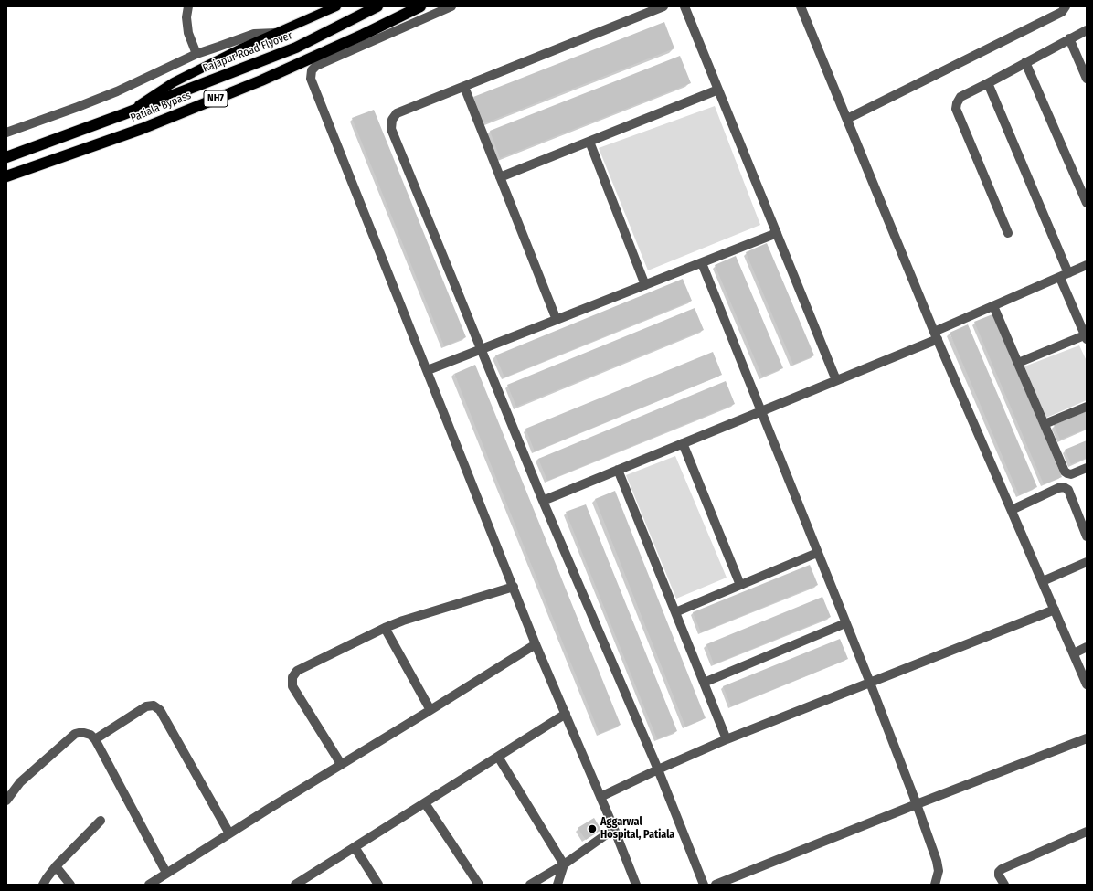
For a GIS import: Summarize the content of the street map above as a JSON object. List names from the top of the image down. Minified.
{"streets":{"highway":["Rajapur Road Flyover","NH7","Patiala Bypass"]},"crossings":[["Rajapur Road Flyover","Patiala Bypass"]],"places":["Aggarwal Hospital, Patiala"]}
